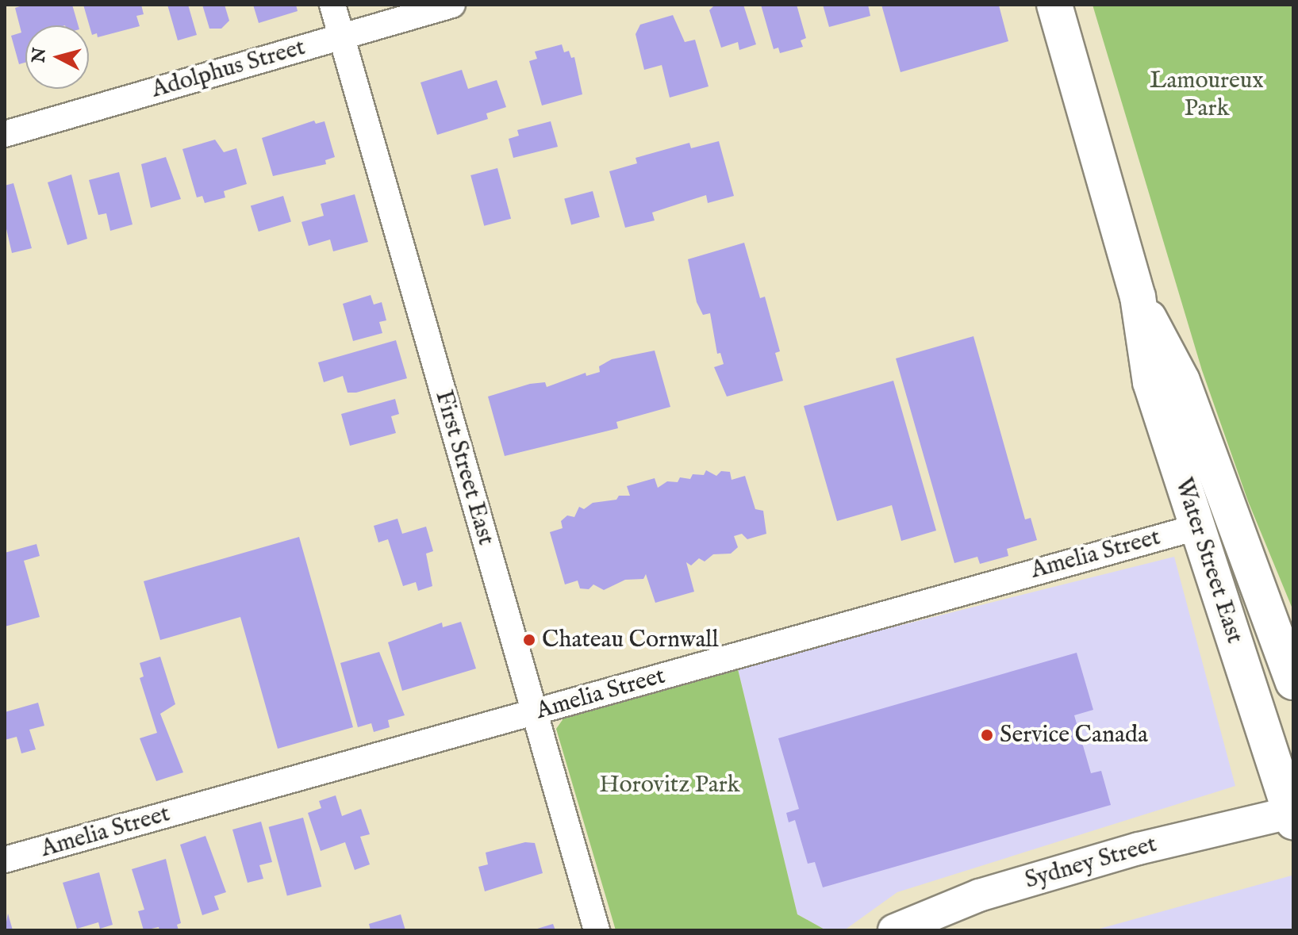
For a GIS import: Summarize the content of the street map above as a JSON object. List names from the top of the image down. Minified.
{"streets":{"main road":["Water Street East"],"street":["Adolphus Street","First Street East","Amelia Street","Sydney Street"]},"crossings":[["Adolphus Street","First Street East"],["First Street East","Amelia Street"],["Amelia Street","Water Street East"],["Water Street East","Sydney Street"]],"parks":["Lamoureux Park","Horovitz Park"],"places":["Chateau Cornwall","Service Canada"],"north":"left"}
